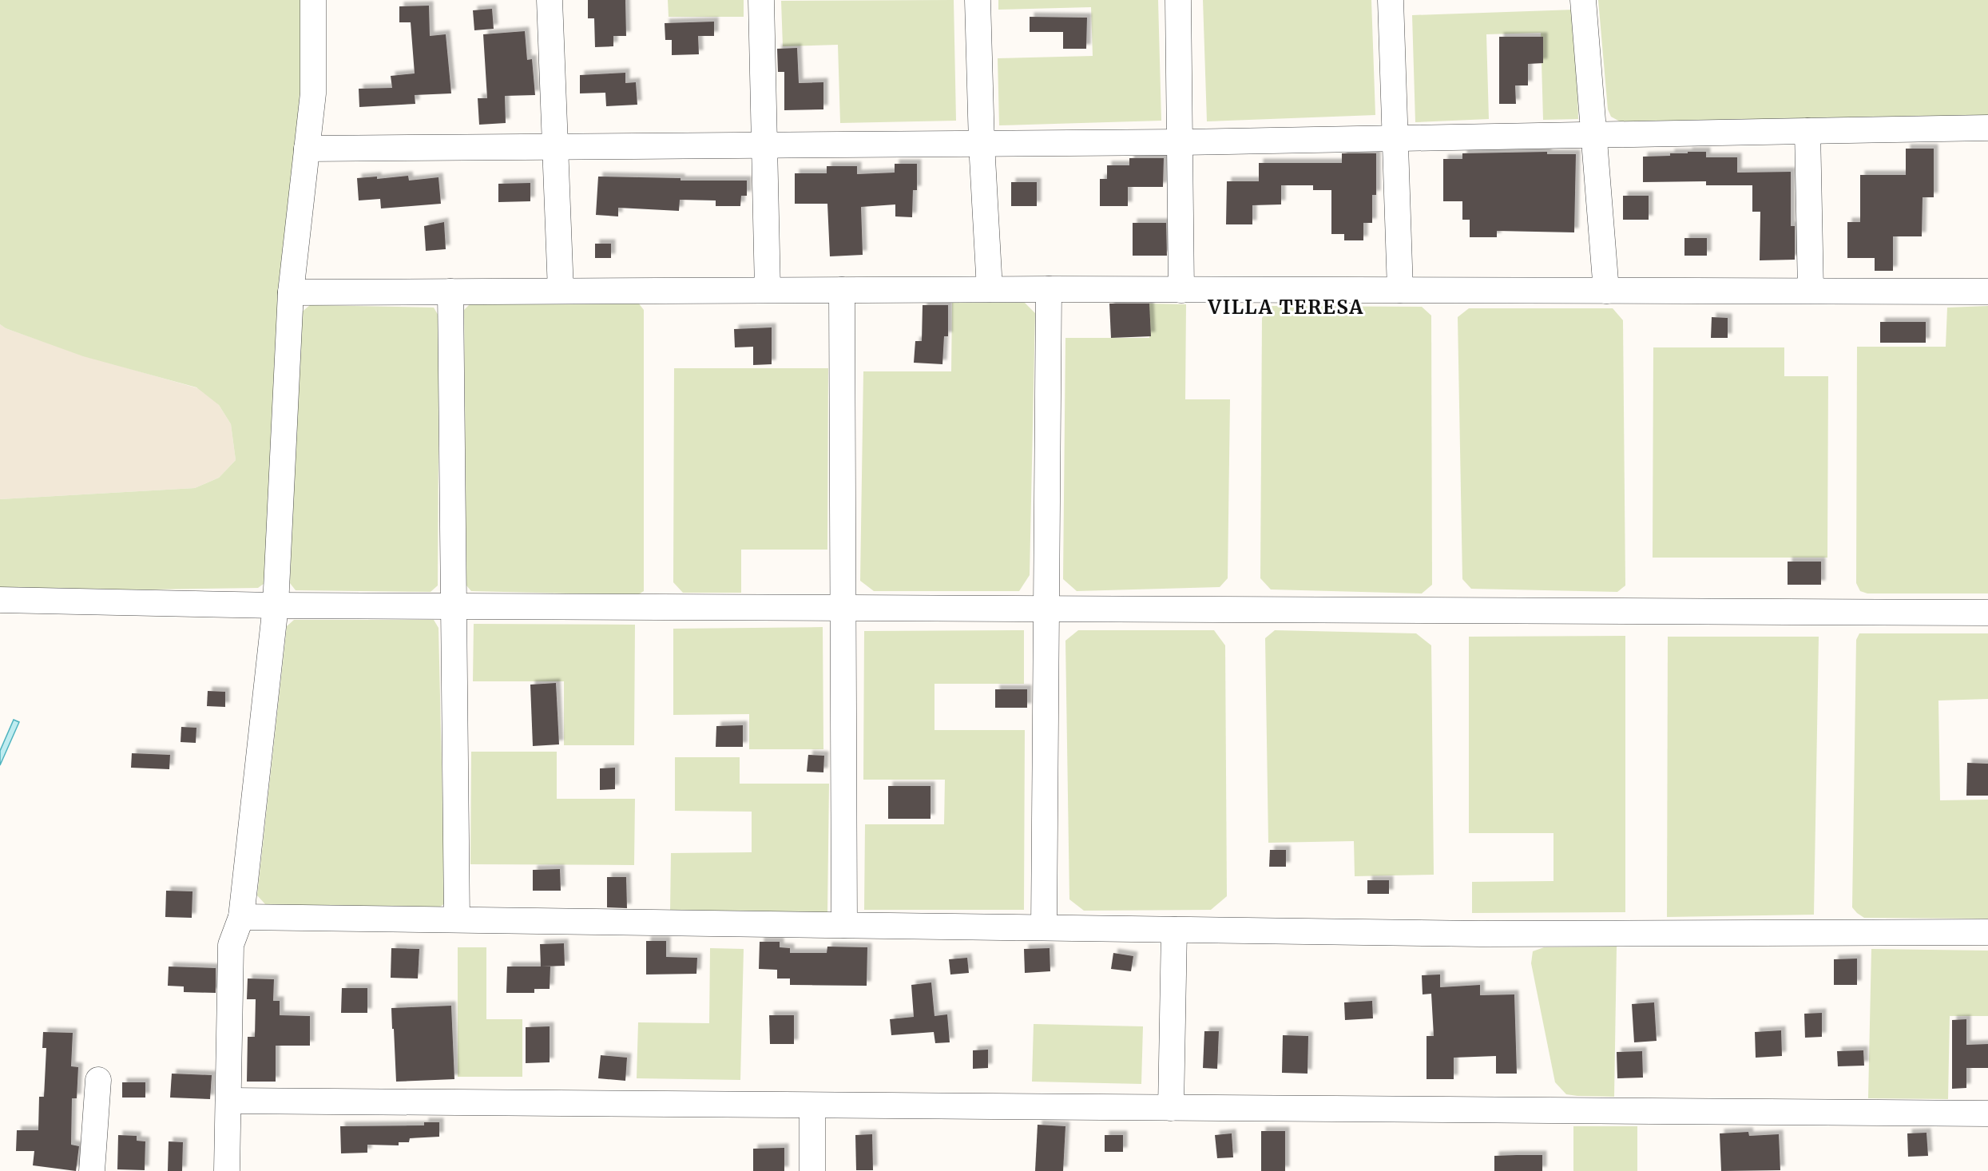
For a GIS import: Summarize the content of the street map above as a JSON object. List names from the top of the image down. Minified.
{"districts":["VILLA TERESA"]}
